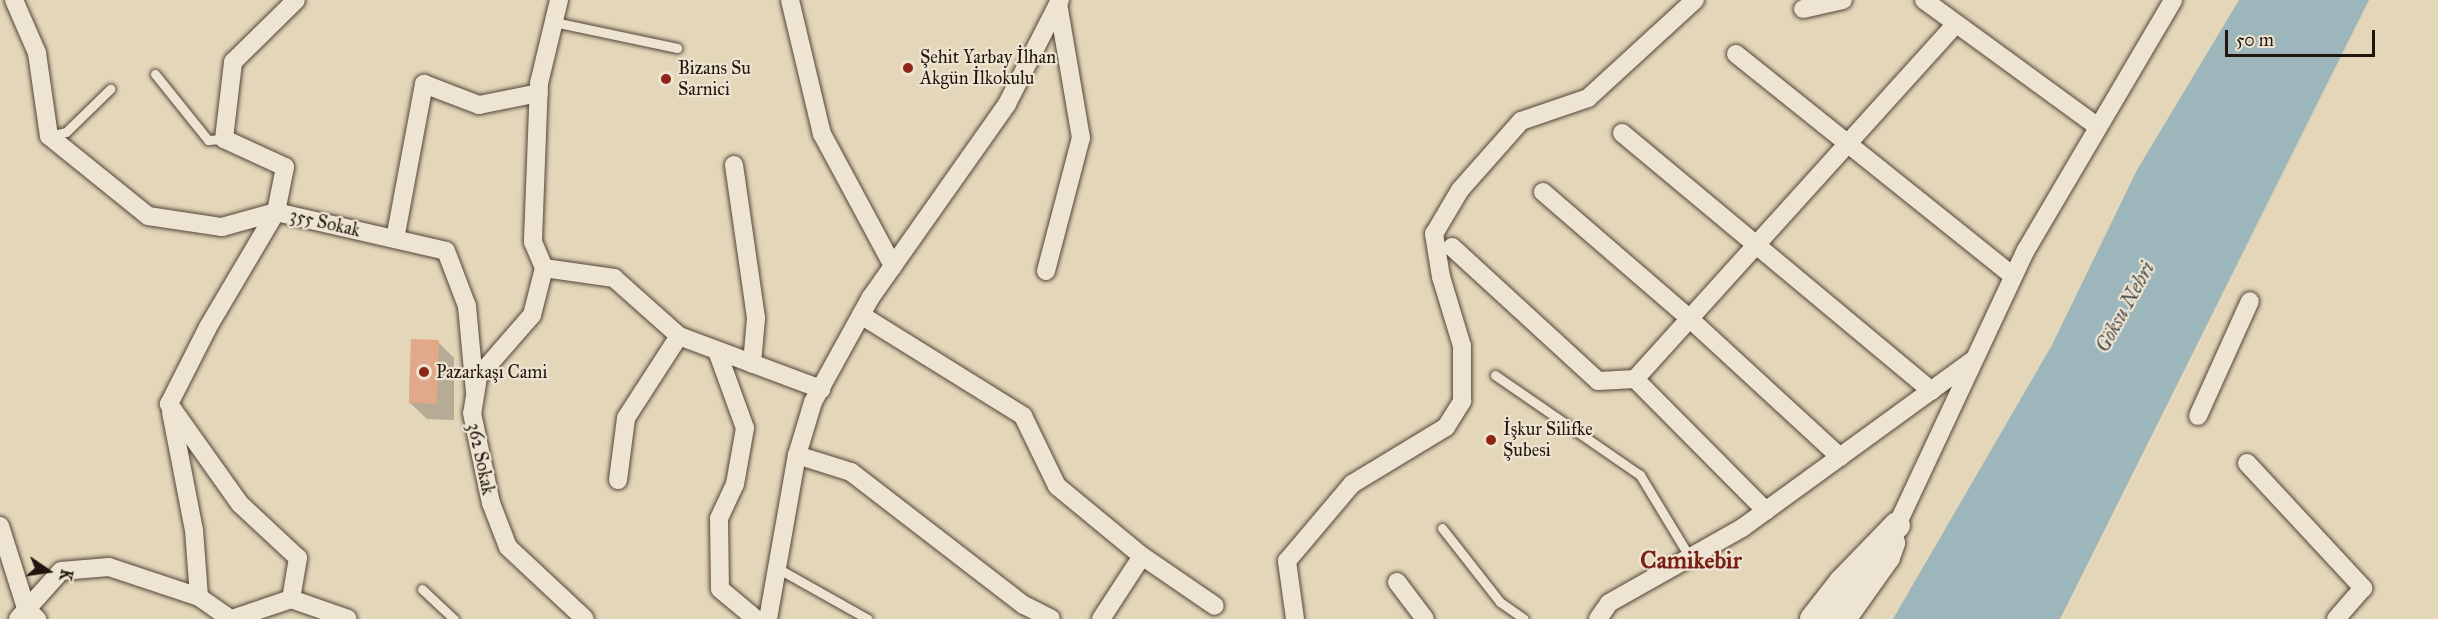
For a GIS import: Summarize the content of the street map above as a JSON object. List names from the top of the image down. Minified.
{"streets":{"street":["355 Sokak","362 Sokak"]},"crossings":[["355 Sokak","362 Sokak"]],"districts":["Camikebir"],"water":["Göksu Nehri"],"places":["Şehit Yarbay İlhan Akgün İlkokulu","Bizans Su Sarnici","Pazarkaşı Cami","İşkur Silifke Şubesi"],"scale_bar":"50 m","north":"right"}
